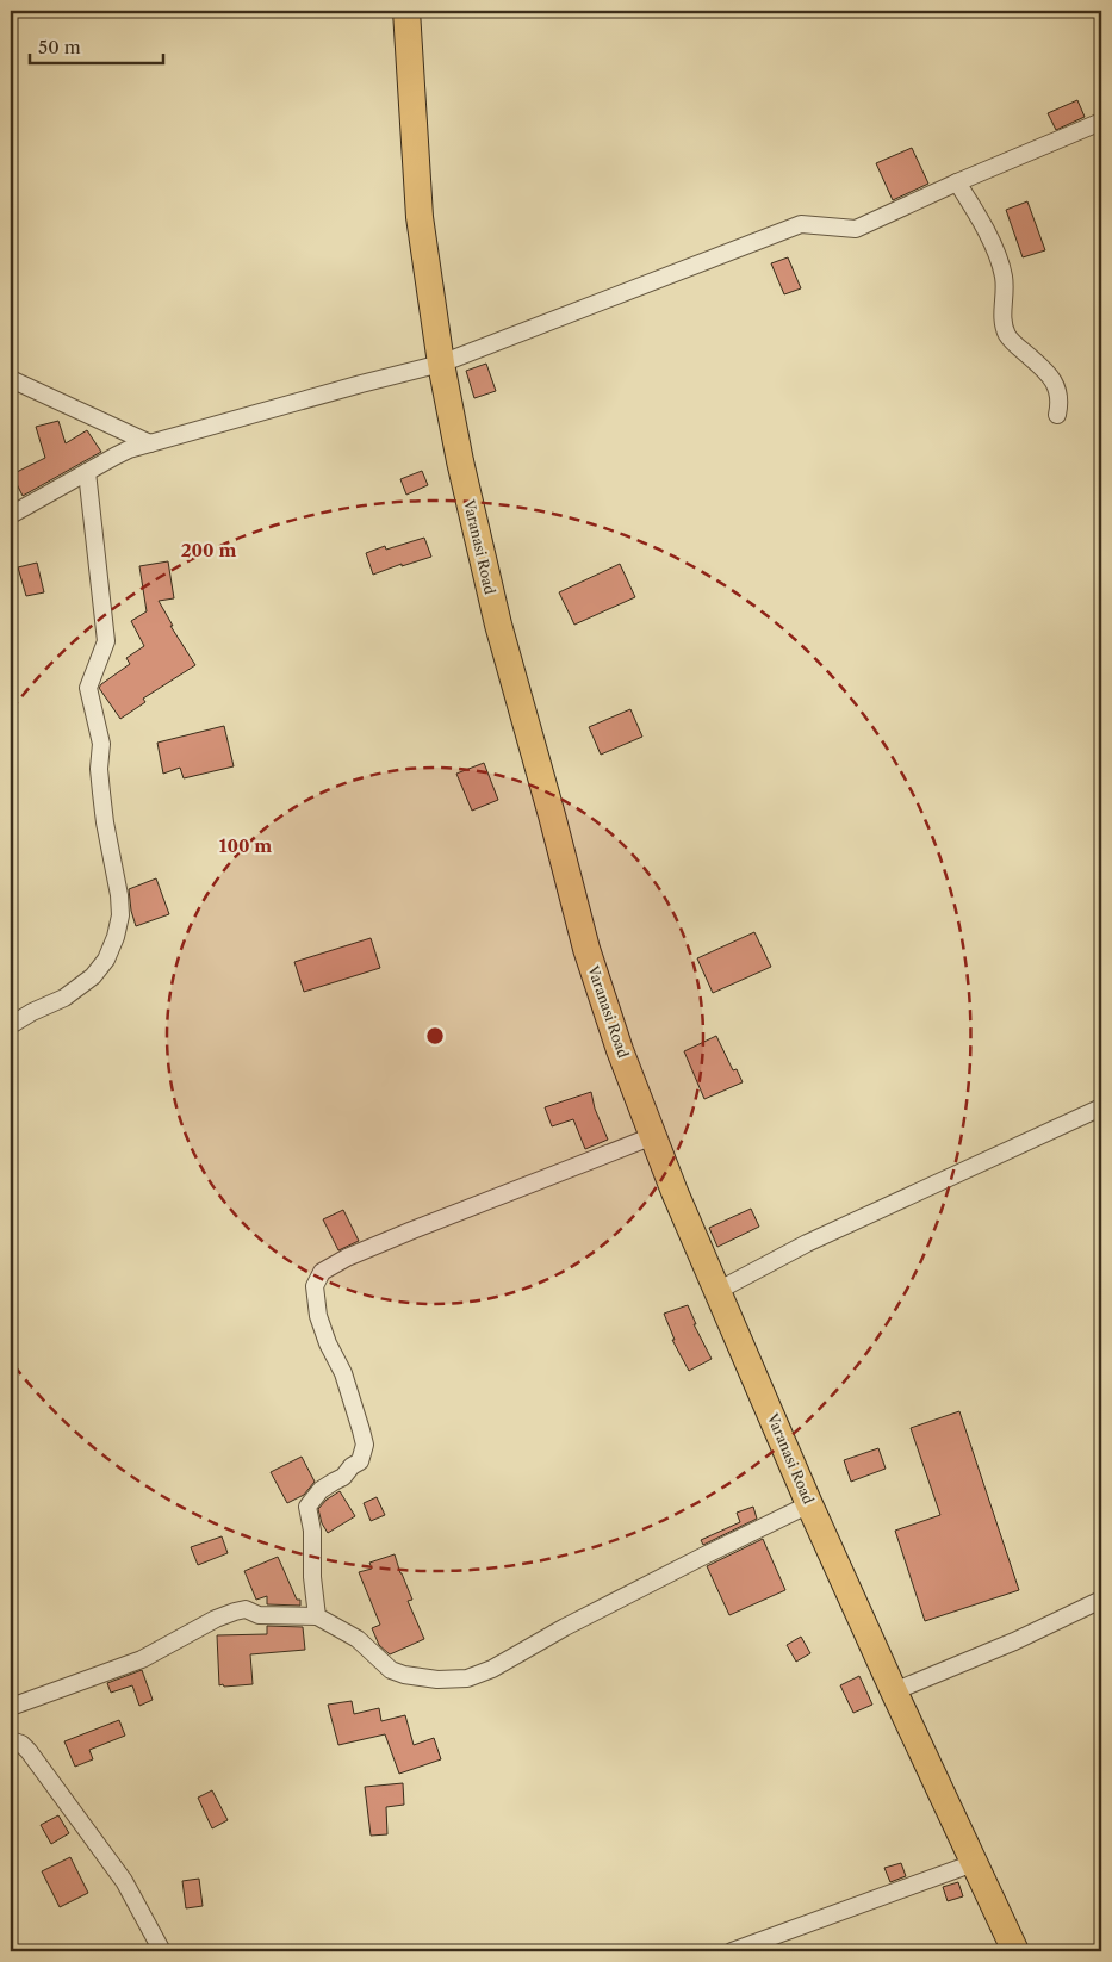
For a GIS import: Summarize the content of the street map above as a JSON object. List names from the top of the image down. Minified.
{"streets":{"highway":["Varanasi Road"]},"scale_bar":"50 m","rings":["200 m","100 m"]}
